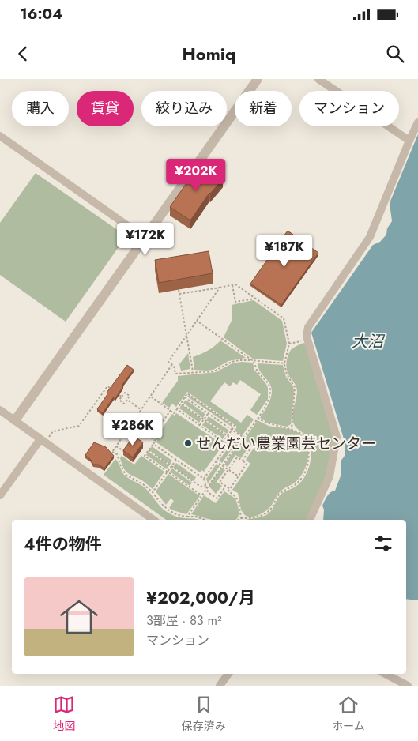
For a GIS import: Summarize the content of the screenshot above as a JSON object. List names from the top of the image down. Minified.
{"water":["大沼"],"places":["せんだい農業園芸センター"],"page":{"status":"16:04","header":"Homiq","chip":["購入","賃貸","絞り込み","新着","マンション"],"price":["¥202K","¥172K","¥187K","¥286K"],"heading":"4件の物件","list":[{"name":"¥202,000/月","note":"3部屋 · 83 m² · マンション"}],"tabs":["地図","保存済み","ホーム"]}}
